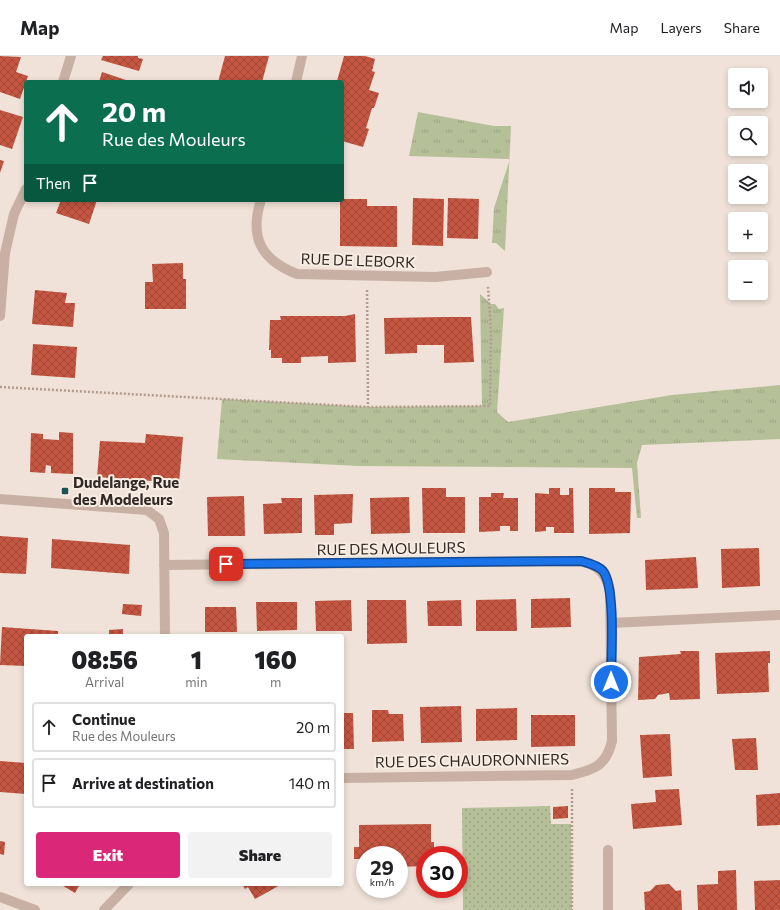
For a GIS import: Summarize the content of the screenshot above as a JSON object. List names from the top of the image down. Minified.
{"streets":{"street":["RUE DE LEBORK","RUE DES MOULEURS","RUE DES CHAUDRONNIERS"]},"crossings":[["RUE DES MOULEURS","RUE DES CHAUDRONNIERS"]],"places":{"transit":["Dudelange, Rue des Modeleurs"]},"page":{"header":"Map","nav":["Map","Layers","Share"],"map_buttons":["+","−"],"turn":["20 m","Rue des Mouleurs"],"then":"Then","eta":["08:56","Arrival","1","min","160","m"],"list":[{"name":"Continue","note":"Rue des Mouleurs","value":"20 m"},{"name":"Arrive at destination","value":"140 m"}],"buttons":["Exit","Share"],"speed":"29 km/h","limit":"30"}}
